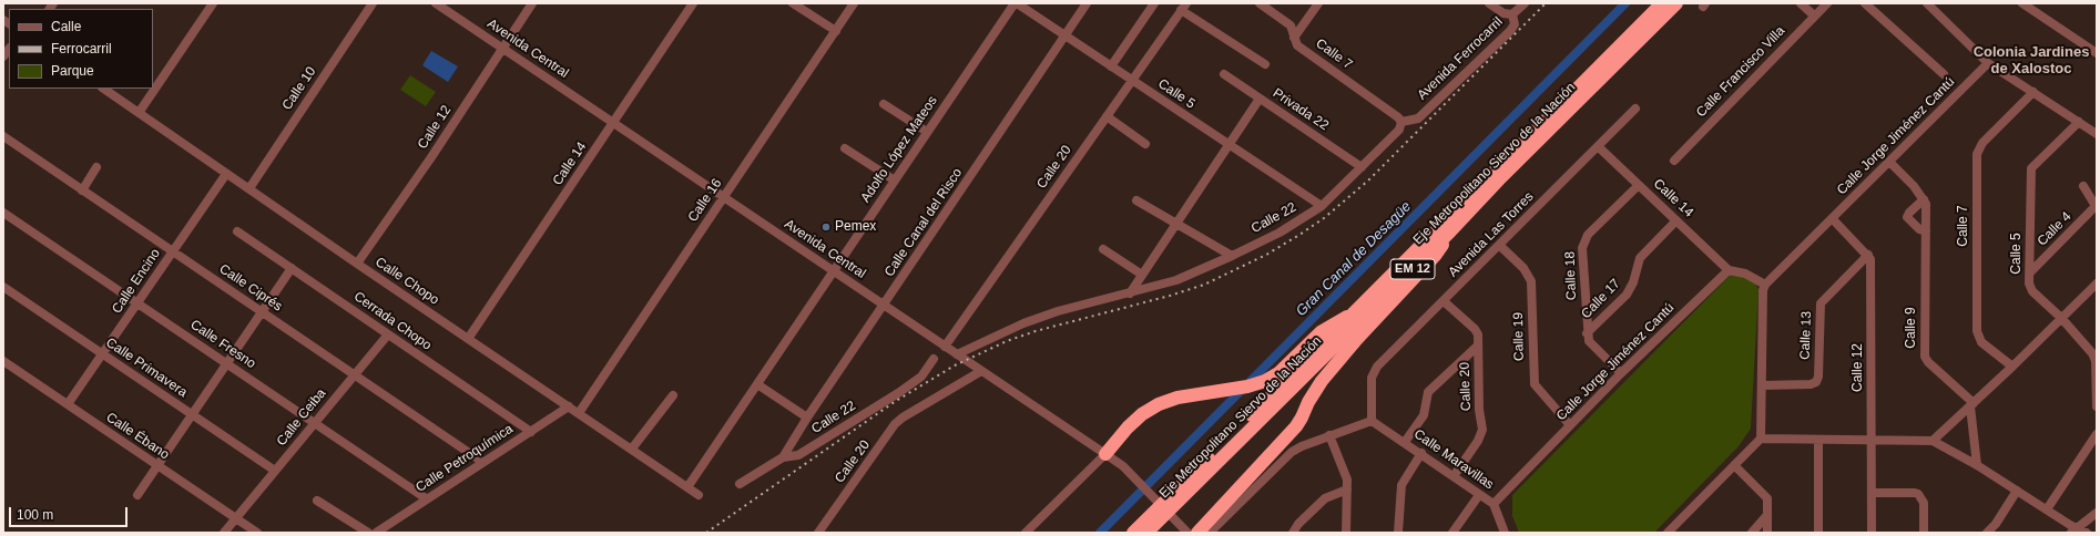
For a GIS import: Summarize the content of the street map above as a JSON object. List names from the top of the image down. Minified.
{"streets":{"highway":["Eje Metropolitano Siervo de la Nación","EM 12"],"street":["Avenida Central","Calle 7","Avenida Ferrocarril","Calle Francisco Villa","Calle 10","Calle 5","Privada 22","Calle 12","Calle Jorge Jiménez Cantú","Adolfo López Mateos","Calle 14","Calle 20","Calle 16","Calle 22","Calle Canal del Risco","Calle 4","Avenida Las Torres","Calle 18","Calle Encino","Calle Chopo","Calle Ciprés","Calle 17","Cerrada Chopo","Calle 9","Calle 13","Calle 19","Calle Fresno","Calle Primavera","Calle Ceiba","Calle Ébano","Calle Petroquímica","Calle Maravillas"]},"crossings":[["Avenida Central","Calle 12"],["Avenida Central","Adolfo López Mateos"],["Avenida Central","Calle 14"],["Avenida Central","Calle 20"],["Avenida Central","Calle 16"],["Avenida Central","Calle 22"],["Avenida Central","Calle Canal del Risco"],["Calle 7","Avenida Ferrocarril"],["Calle 7","Calle 22"],["Avenida Ferrocarril","Calle 22"],["Calle 10","Calle Chopo"],["Calle 5","Adolfo López Mateos"],["Calle 5","Calle 20"],["Calle 5","Calle 22"],["Calle 5","Calle Canal del Risco"],["Calle 5","Calle 4"],["Privada 22","Calle 22"],["Calle 12","Calle Chopo"],["Calle 12","Calle 13"],["Calle Jorge Jiménez Cantú","Calle 14"],["Calle Jorge Jiménez Cantú","Calle 18"],["Calle Jorge Jiménez Cantú","Calle 19"],["Calle Jorge Jiménez Cantú","Calle Maravillas"],["Adolfo López Mateos","Calle Chopo"],["Calle 14","Avenida Las Torres"],["Calle 14","Calle 18"],["Calle 14","Calle Chopo"],["Calle 14","Calle 17"],["Calle 20","Avenida Las Torres"],["Calle 20","Calle Maravillas"],["Calle 16","Calle Chopo"],["Calle 22","Calle Canal del Risco"],["Avenida Las Torres","Calle 19"],["Avenida Las Torres","Calle Maravillas"],["Calle 18","Calle 17"],["Calle Encino","Calle Chopo"],["Calle Encino","Calle Ciprés"],["Calle Encino","Calle Fresno"],["Calle Encino","Calle Primavera"],["Calle Encino","Calle Ébano"],["Calle Chopo","Calle Petroquímica"],["Calle Ciprés","Calle Ceiba"],["Calle Ciprés","Calle Petroquímica"],["Cerrada Chopo","Calle Ceiba"],["Cerrada Chopo","Calle Petroquímica"],["Calle Fresno","Calle Ceiba"],["Calle Fresno","Calle Petroquímica"],["Calle Primavera","Calle Ceiba"],["Calle Ceiba","Calle Ébano"]],"districts":["Colonia Jardines de Xalostoc"],"water":["Gran Canal de Desagüe"],"places":["Pemex"],"legend":["Calle","Ferrocarril","Parque"],"scale_bar":"100 m"}
